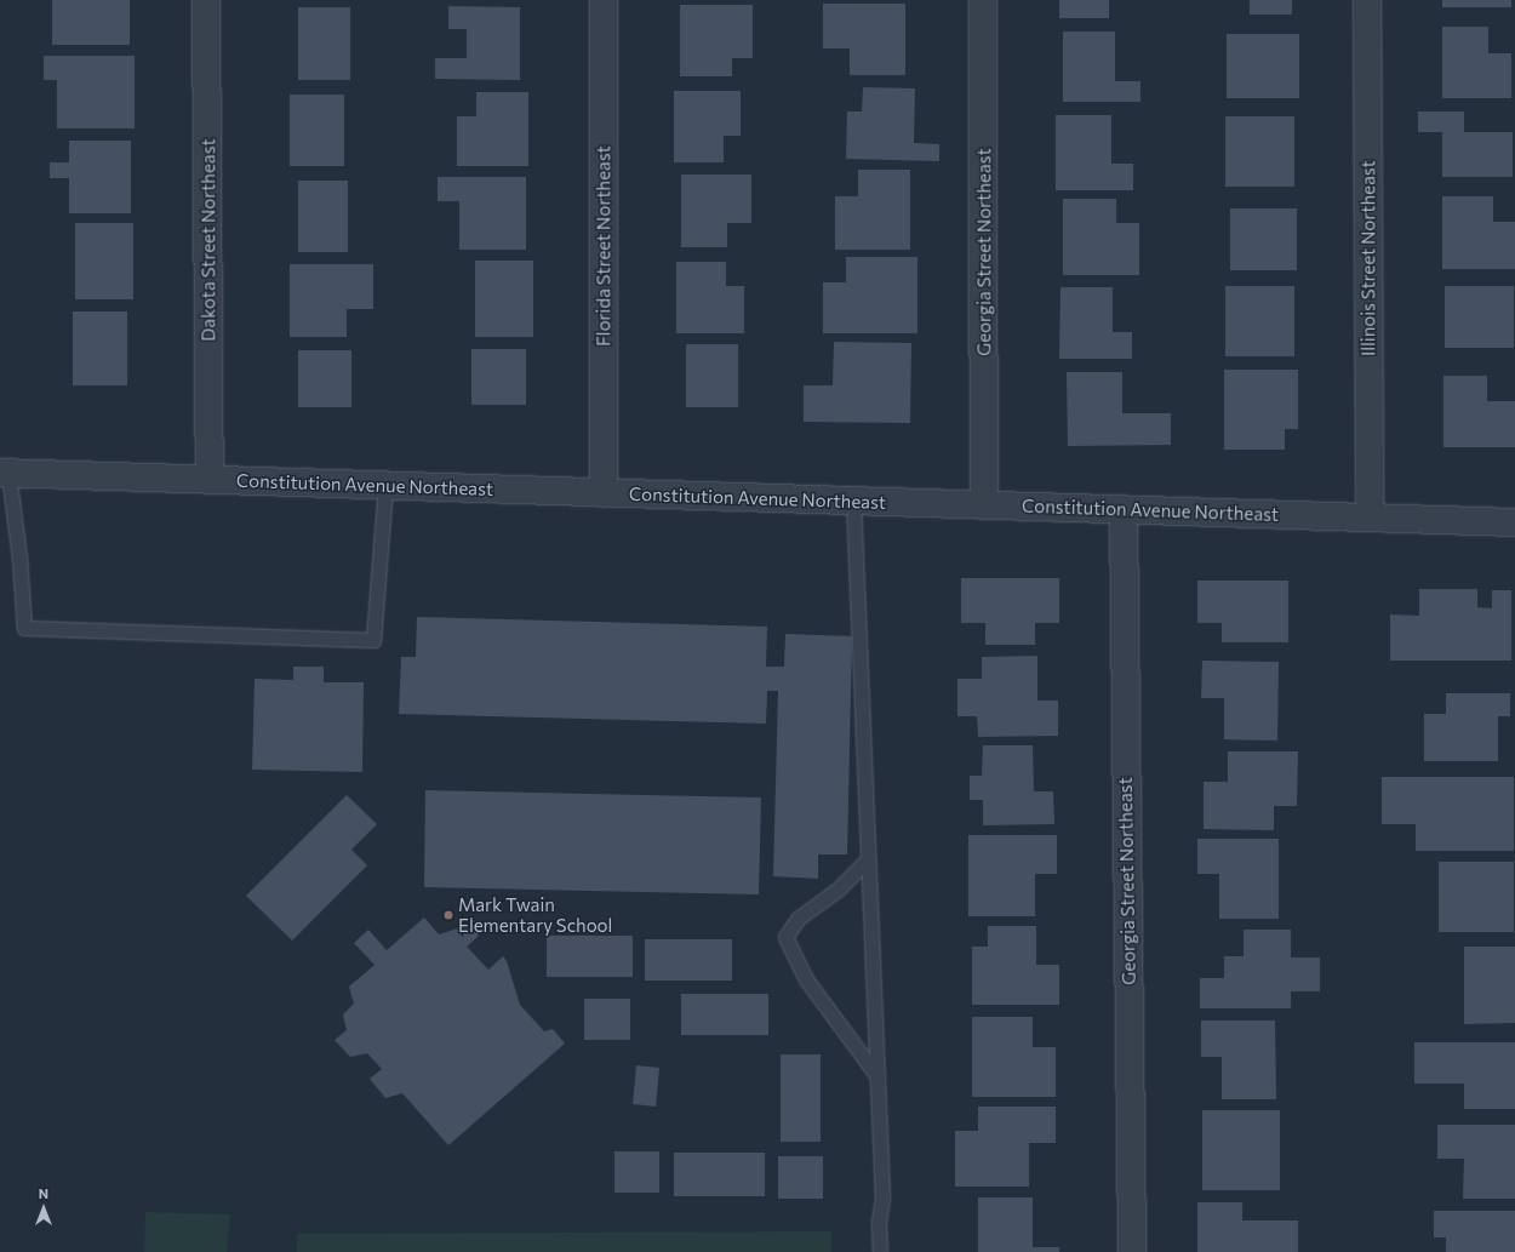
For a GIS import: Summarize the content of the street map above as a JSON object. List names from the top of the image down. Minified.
{"streets":{"street":["Dakota Street Northeast","Florida Street Northeast","Georgia Street Northeast","Illinois Street Northeast","Constitution Avenue Northeast"]},"crossings":[["Dakota Street Northeast","Constitution Avenue Northeast"],["Florida Street Northeast","Constitution Avenue Northeast"],["Georgia Street Northeast","Constitution Avenue Northeast"],["Illinois Street Northeast","Constitution Avenue Northeast"]],"places":["Mark Twain Elementary School"],"north":"top"}
